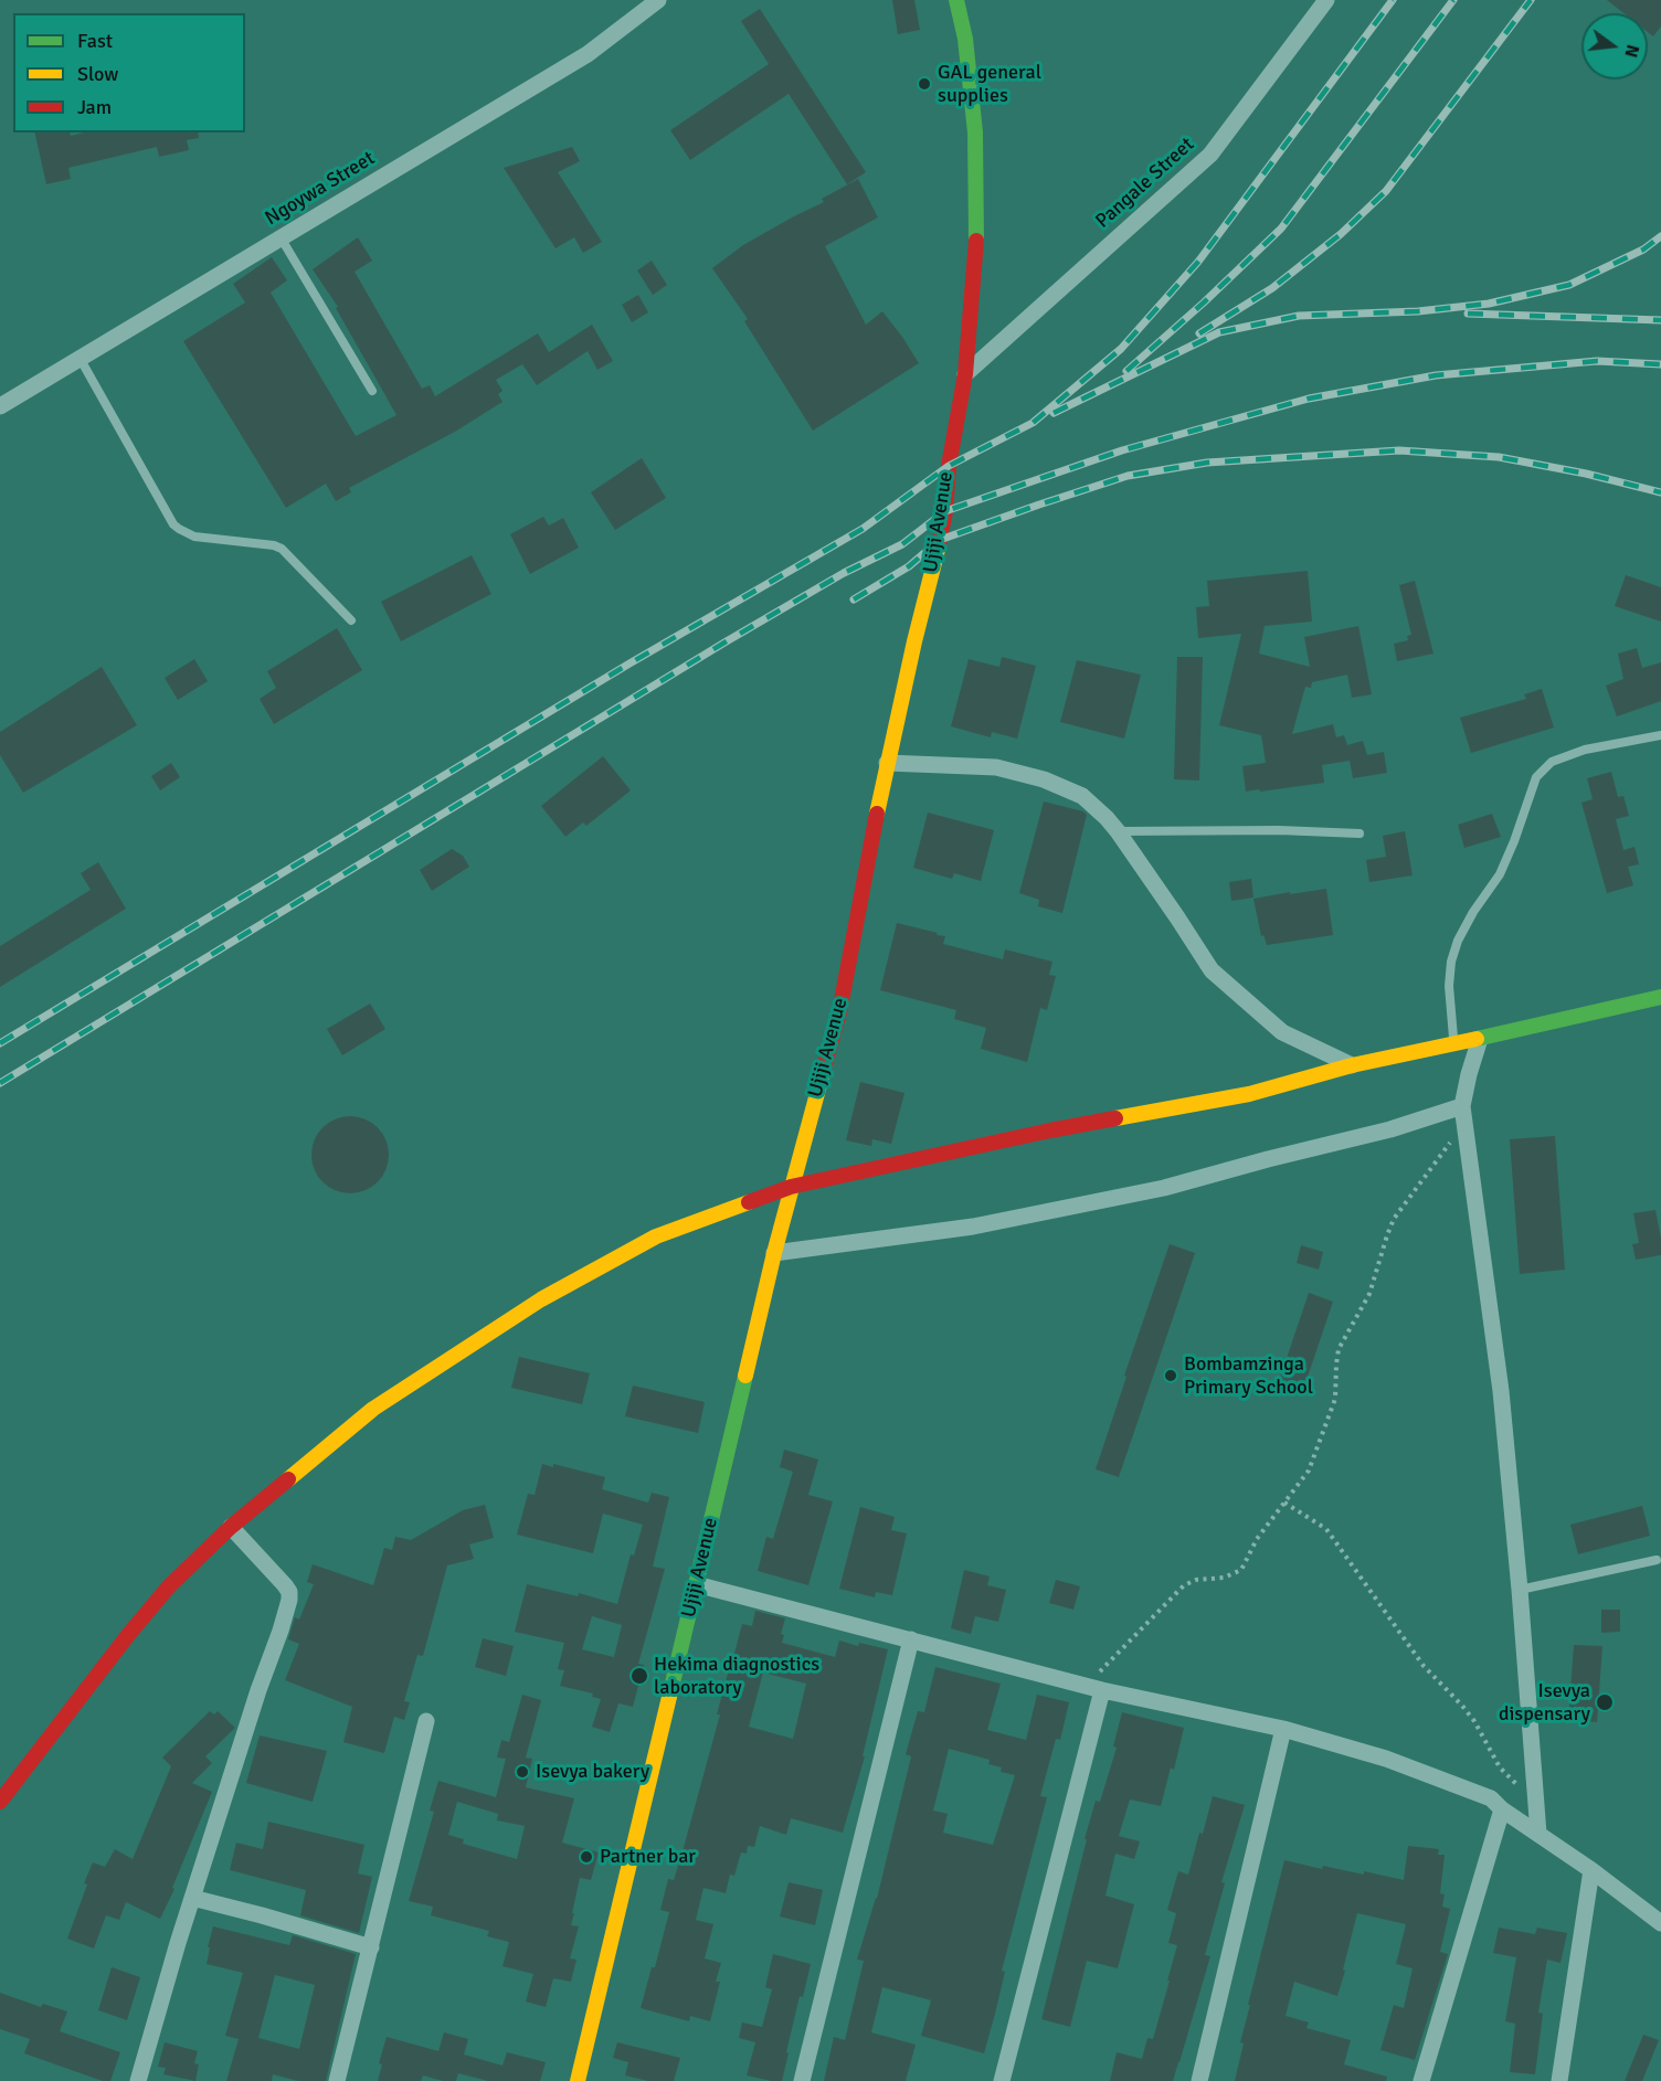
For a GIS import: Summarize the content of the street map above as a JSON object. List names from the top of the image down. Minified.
{"streets":{"highway":["Ujiji Avenue"],"street":["Pangale Street","Ngoywa Street"]},"crossings":[["Pangale Street","Ujiji Avenue"]],"places":["GAL general supplies","Bombamzinga Primary School","Hekima diagnostics laboratory","Isevya dispensary","Isevya bakery","Partner bar"],"legend":["Fast","Slow","Jam"],"north":"right"}
